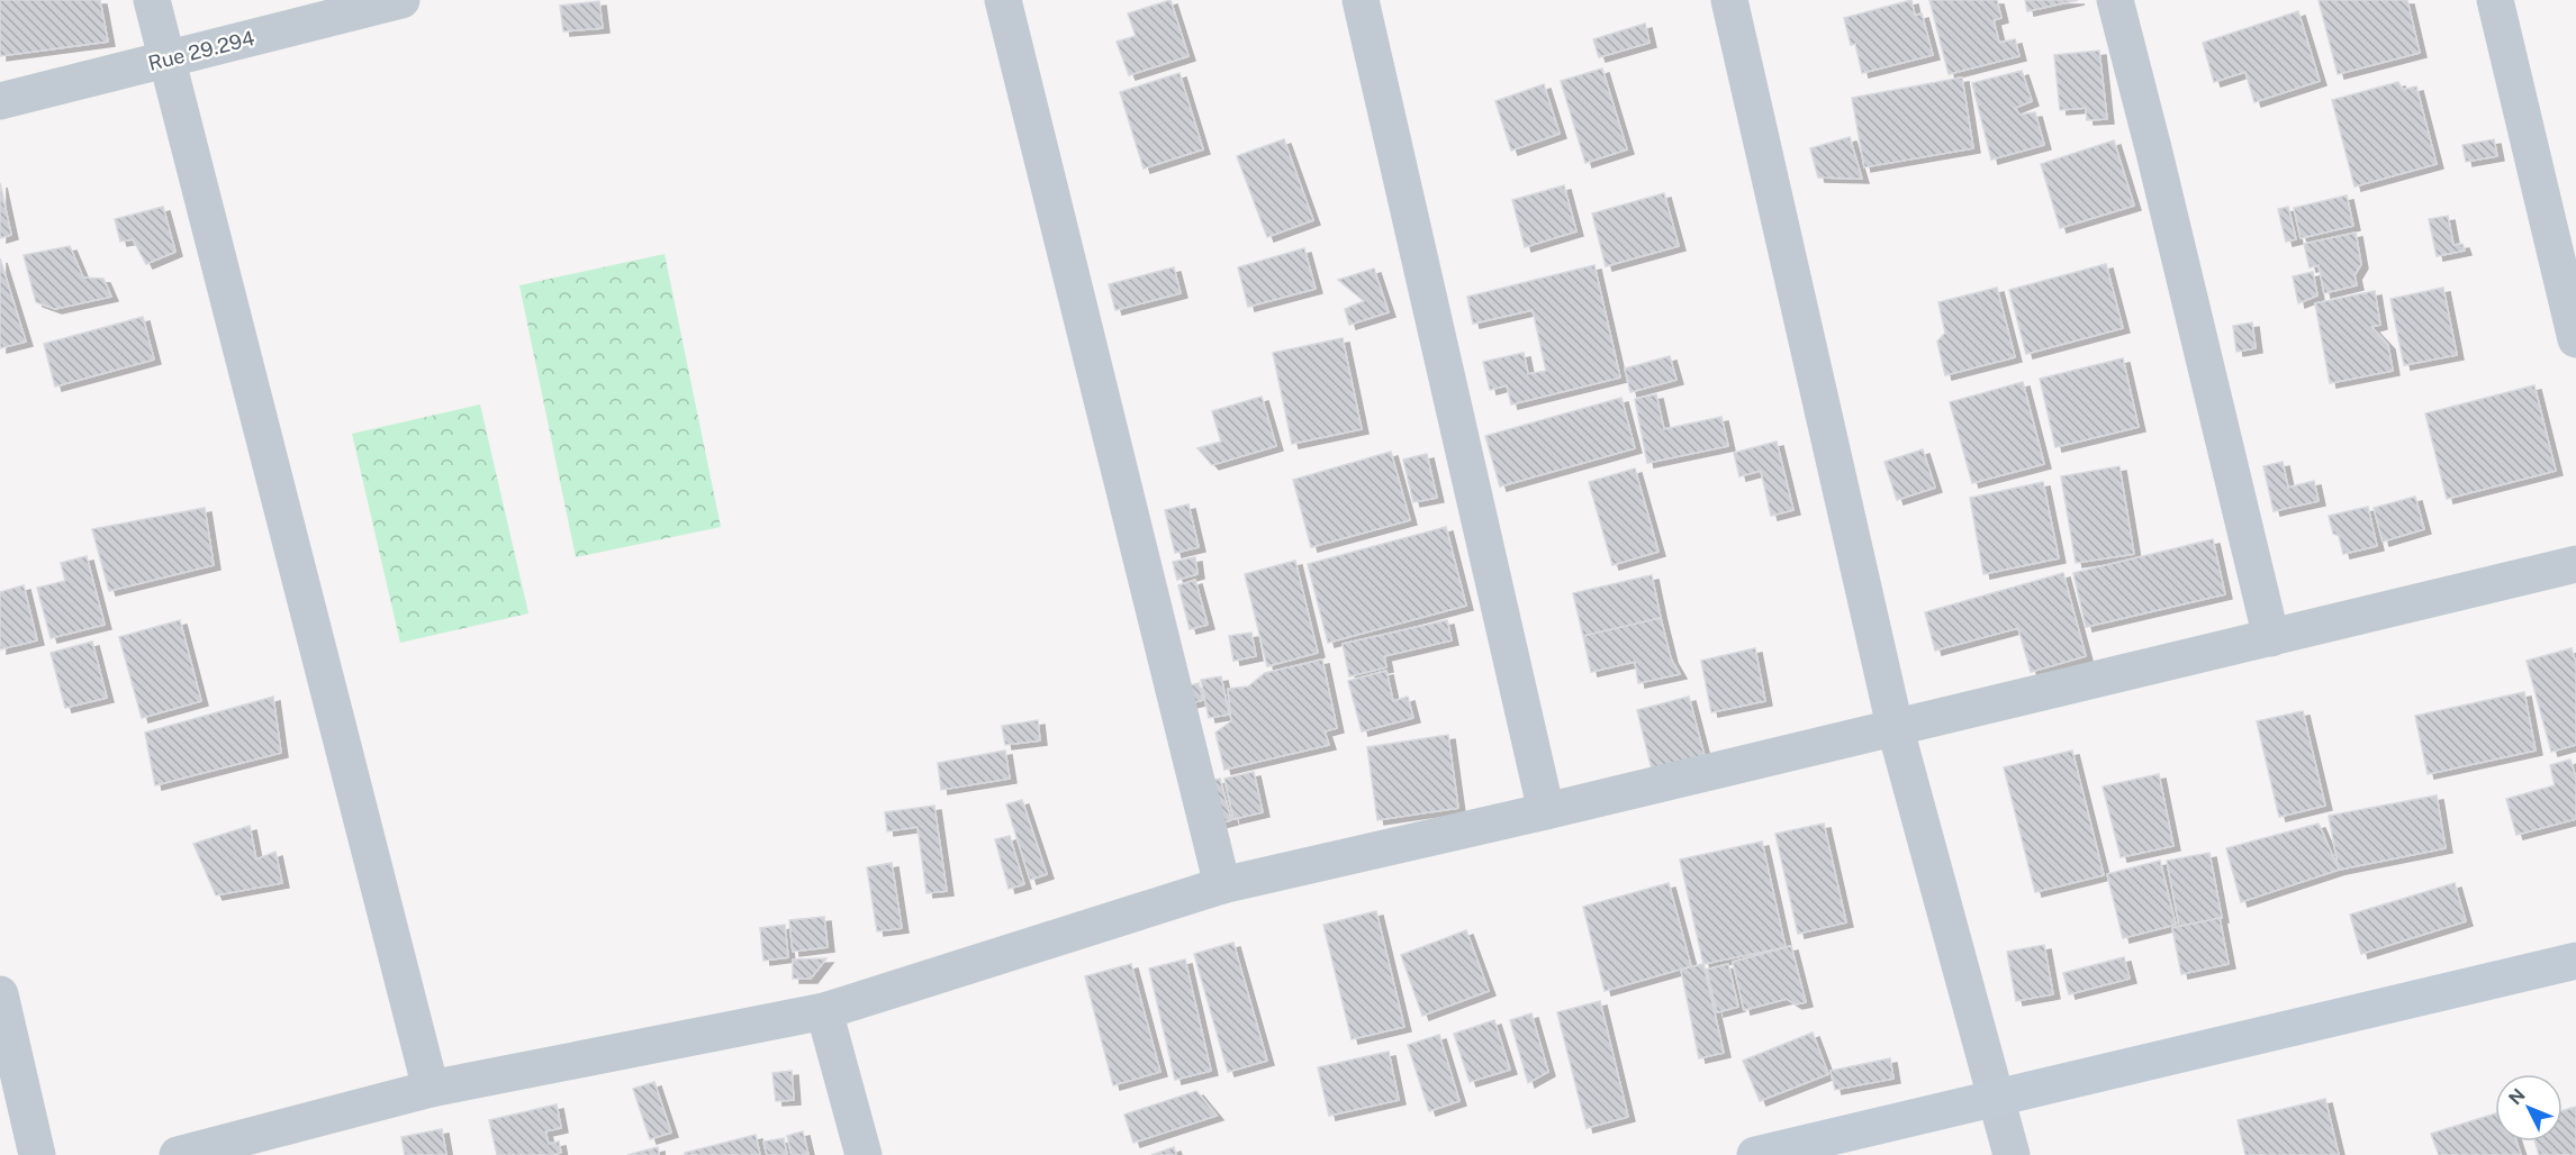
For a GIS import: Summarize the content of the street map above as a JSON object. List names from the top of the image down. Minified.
{"streets":{"street":["Rue 29.294"]},"north":"top left"}
